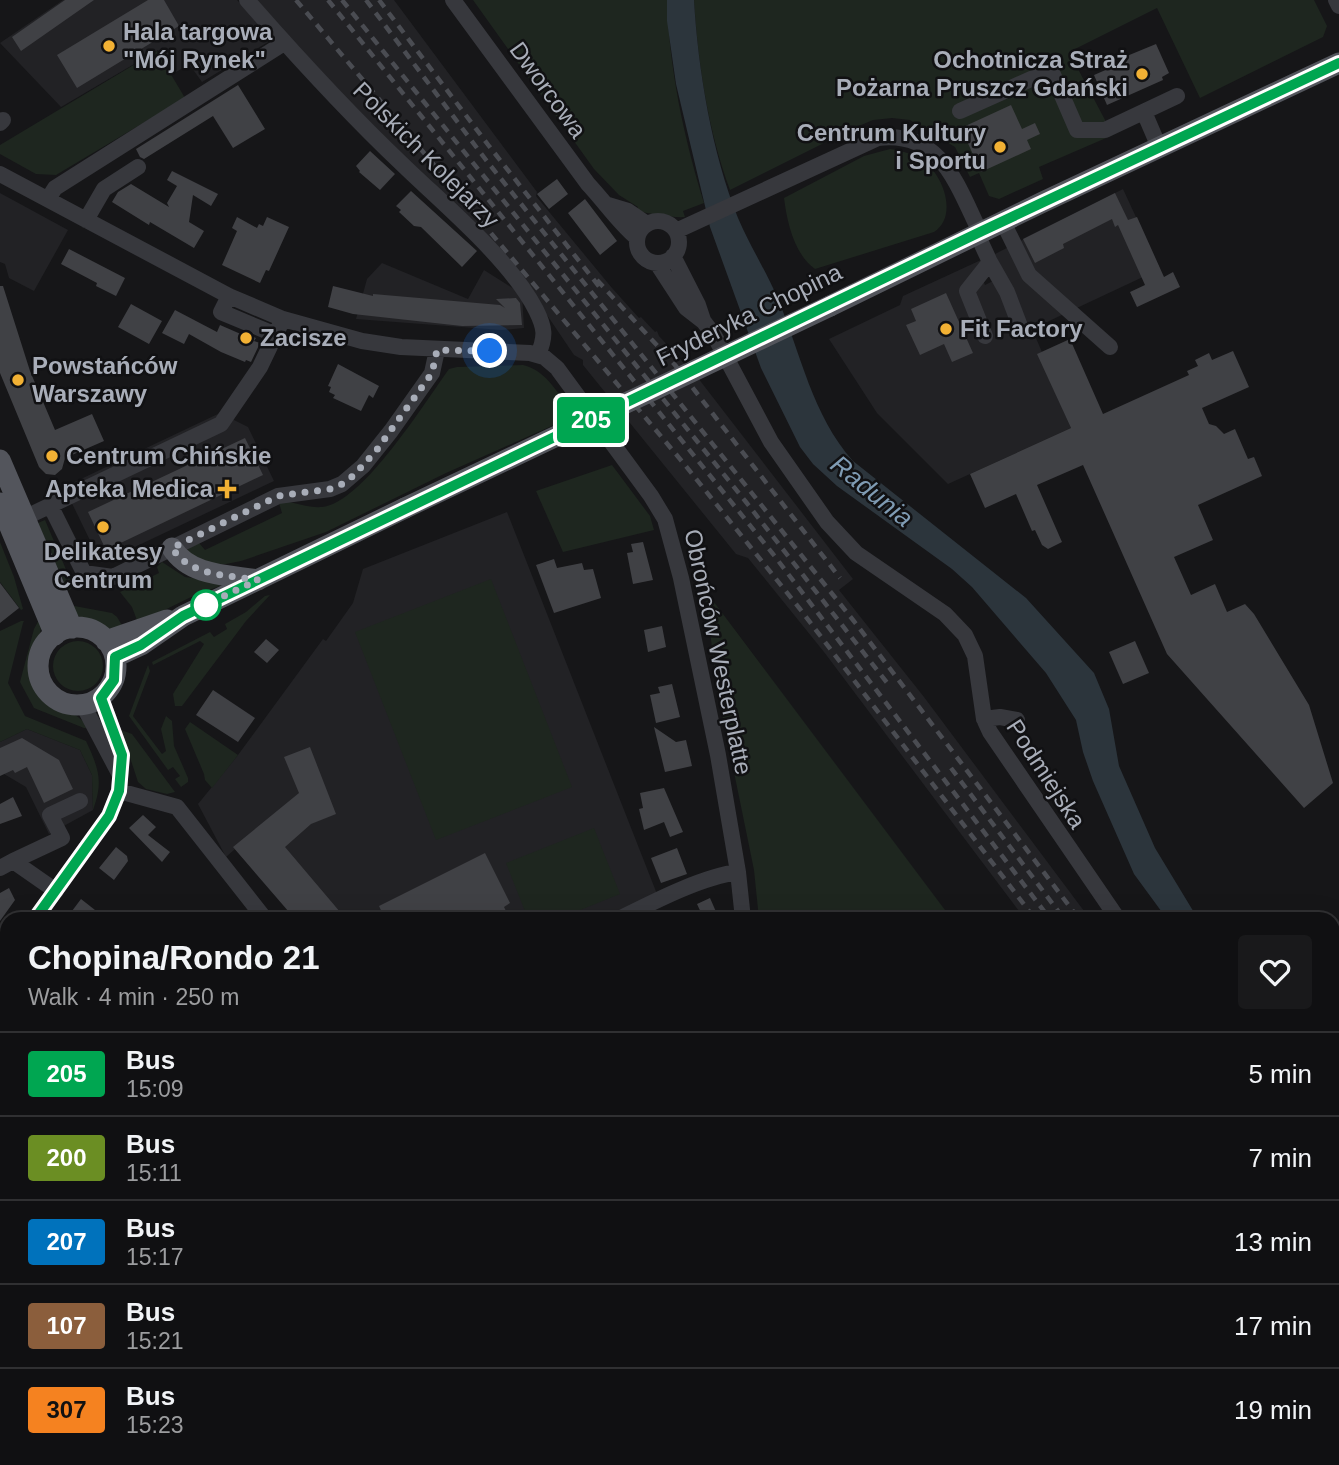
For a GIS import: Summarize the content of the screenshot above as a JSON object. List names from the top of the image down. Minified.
{"streets":{"main road":["Fryderyka Chopina"],"street":["Dworcowa","Polskich Kolejarzy","Obrońców Westerplatte","Podmiejska"]},"crossings":[["Dworcowa","Podmiejska"],["Polskich Kolejarzy","Obrońców Westerplatte"]],"water":["Radunia"],"places":{"other":["Hala targowa \"Mój Rynek\"","Ochotnicza Straż Pożarna Pruszcz Gdański","Centrum Kultury i Sportu","Fit Factory","Zacisze","Powstańców Warszawy","Centrum Chińskie","Delikatesy Centrum"],"health":["Apteka Medica"]},"lines":["bus line 205"],"page":{"on_map":"205","heading":["Chopina/Rondo 21","Walk · 4 min · 250 m"],"list":[{"mark":"205","name":"Bus","note":"15:09","value":"5 min"},{"mark":"200","name":"Bus","note":"15:11","value":"7 min"},{"mark":"207","name":"Bus","note":"15:17","value":"13 min"},{"mark":"107","name":"Bus","note":"15:21","value":"17 min"},{"mark":"307","name":"Bus","note":"15:23","value":"19 min"}]}}
